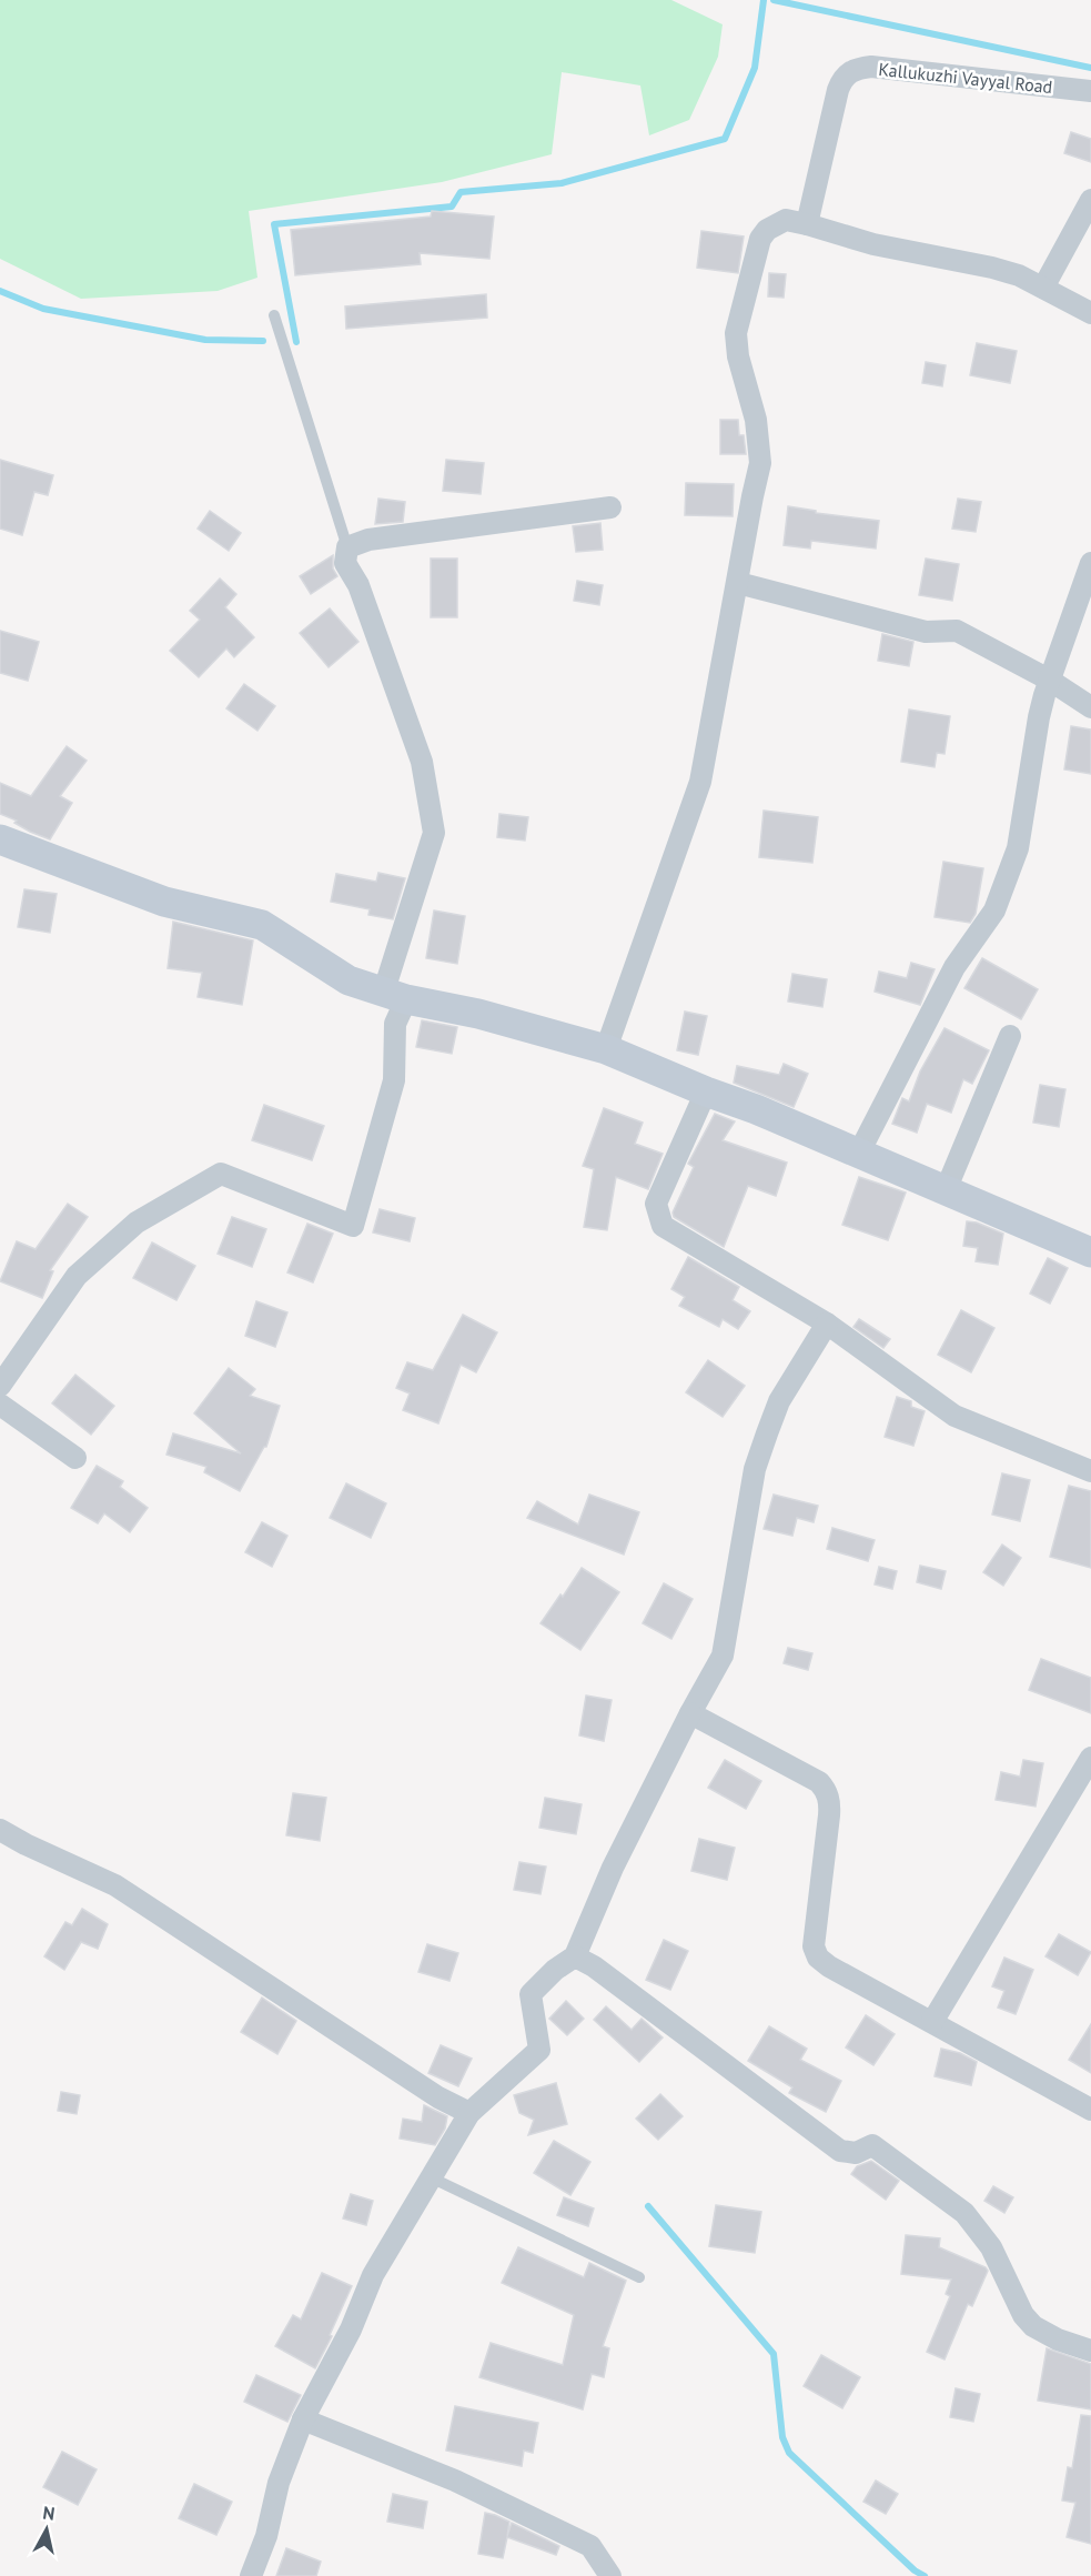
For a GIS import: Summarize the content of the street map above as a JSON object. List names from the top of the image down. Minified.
{"streets":{"street":["Kallukuzhi Vayyal Road"]},"north":"top"}
